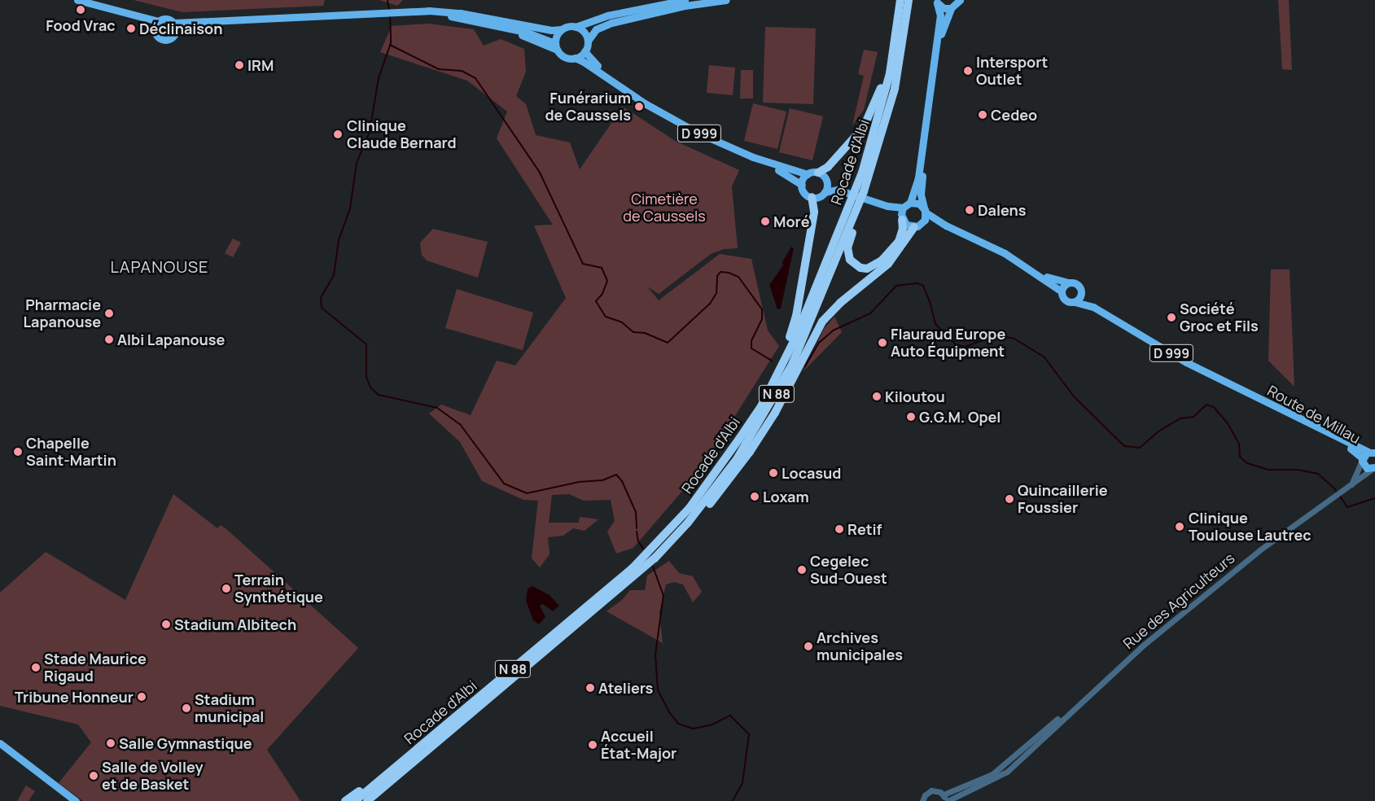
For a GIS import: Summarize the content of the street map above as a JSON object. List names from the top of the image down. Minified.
{"streets":{"highway":["Rocade d'Albi","N 88"],"main road":["D 999","Route de Millau"],"street":["Rue des Agriculteurs"]},"districts":["LAPANOUSE"],"parks":["Cimetière de Caussels"],"places":["Food Vrac","Déclinaison","IRM","Intersport Outlet","Funérarium de Caussels","Cedeo","Clinique Claude Bernard","Dalens","Moré","Pharmacie Lapanouse","Société Groc et Fils","Albi Lapanouse","Flauraud Europe Auto Équipment","Kiloutou","G.G.M. Opel","Chapelle Saint-Martin","Locasud","Loxam","Quincaillerie Foussier","Clinique Toulouse Lautrec","Retif","Cegelec Sud-Ouest","Terrain Synthétique","Stadium Albitech","Archives municipales","Stade Maurice Rigaud","Ateliers","Tribune Honneur","Stadium municipal","Salle Gymnastique","Accueil État-Major","Salle de Volley et de Basket"]}
